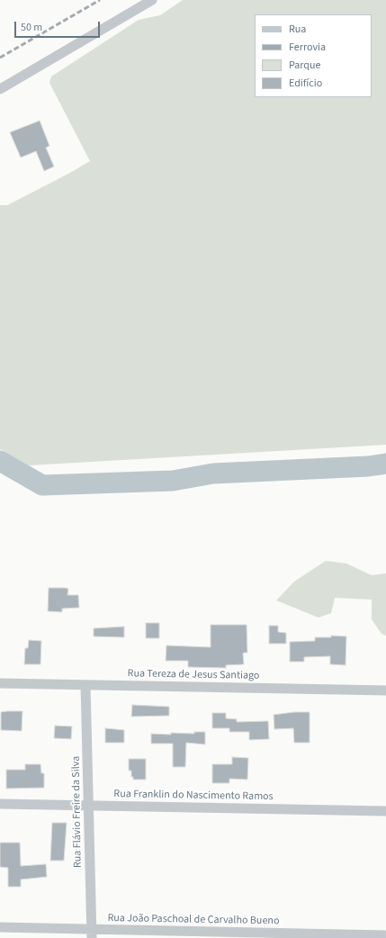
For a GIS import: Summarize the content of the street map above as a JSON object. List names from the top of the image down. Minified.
{"streets":{"street":["Rua Tereza de Jesus Santiago","Rua Franklin do Nascimento Ramos","Rua Flávio Freire da Silva","Rua João Paschoal de Carvalho Bueno"]},"crossings":[["Rua Tereza de Jesus Santiago","Rua Flávio Freire da Silva"],["Rua Franklin do Nascimento Ramos","Rua Flávio Freire da Silva"],["Rua Flávio Freire da Silva","Rua João Paschoal de Carvalho Bueno"]],"legend":["Rua","Ferrovia","Parque","Edifício"],"scale_bar":"50 m"}
